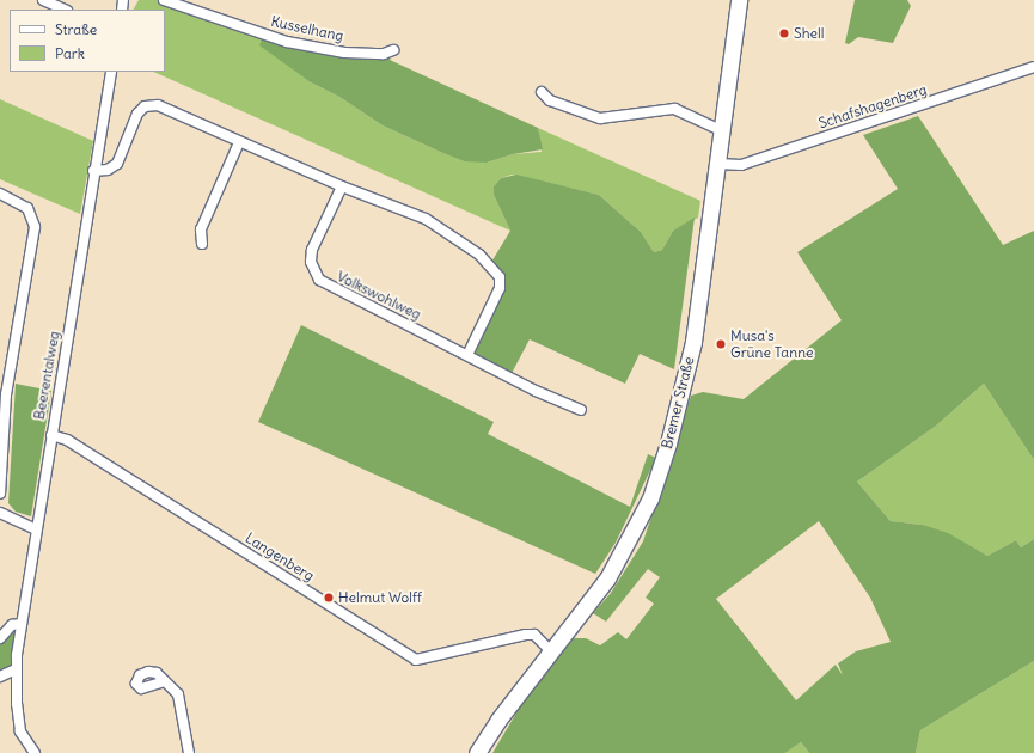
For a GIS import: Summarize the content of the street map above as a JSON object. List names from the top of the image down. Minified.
{"streets":{"main road":["Bremer Straße"],"street":["Kusselhang","Schafshagenberg","Volkswohlweg","Beerentalweg","Langenberg"]},"crossings":[["Schafshagenberg","Bremer Straße"],["Beerentalweg","Langenberg"],["Bremer Straße","Langenberg"]],"places":["Shell","Musa's Grüne Tanne","Helmut Wolff"],"legend":["Straße","Park"]}
